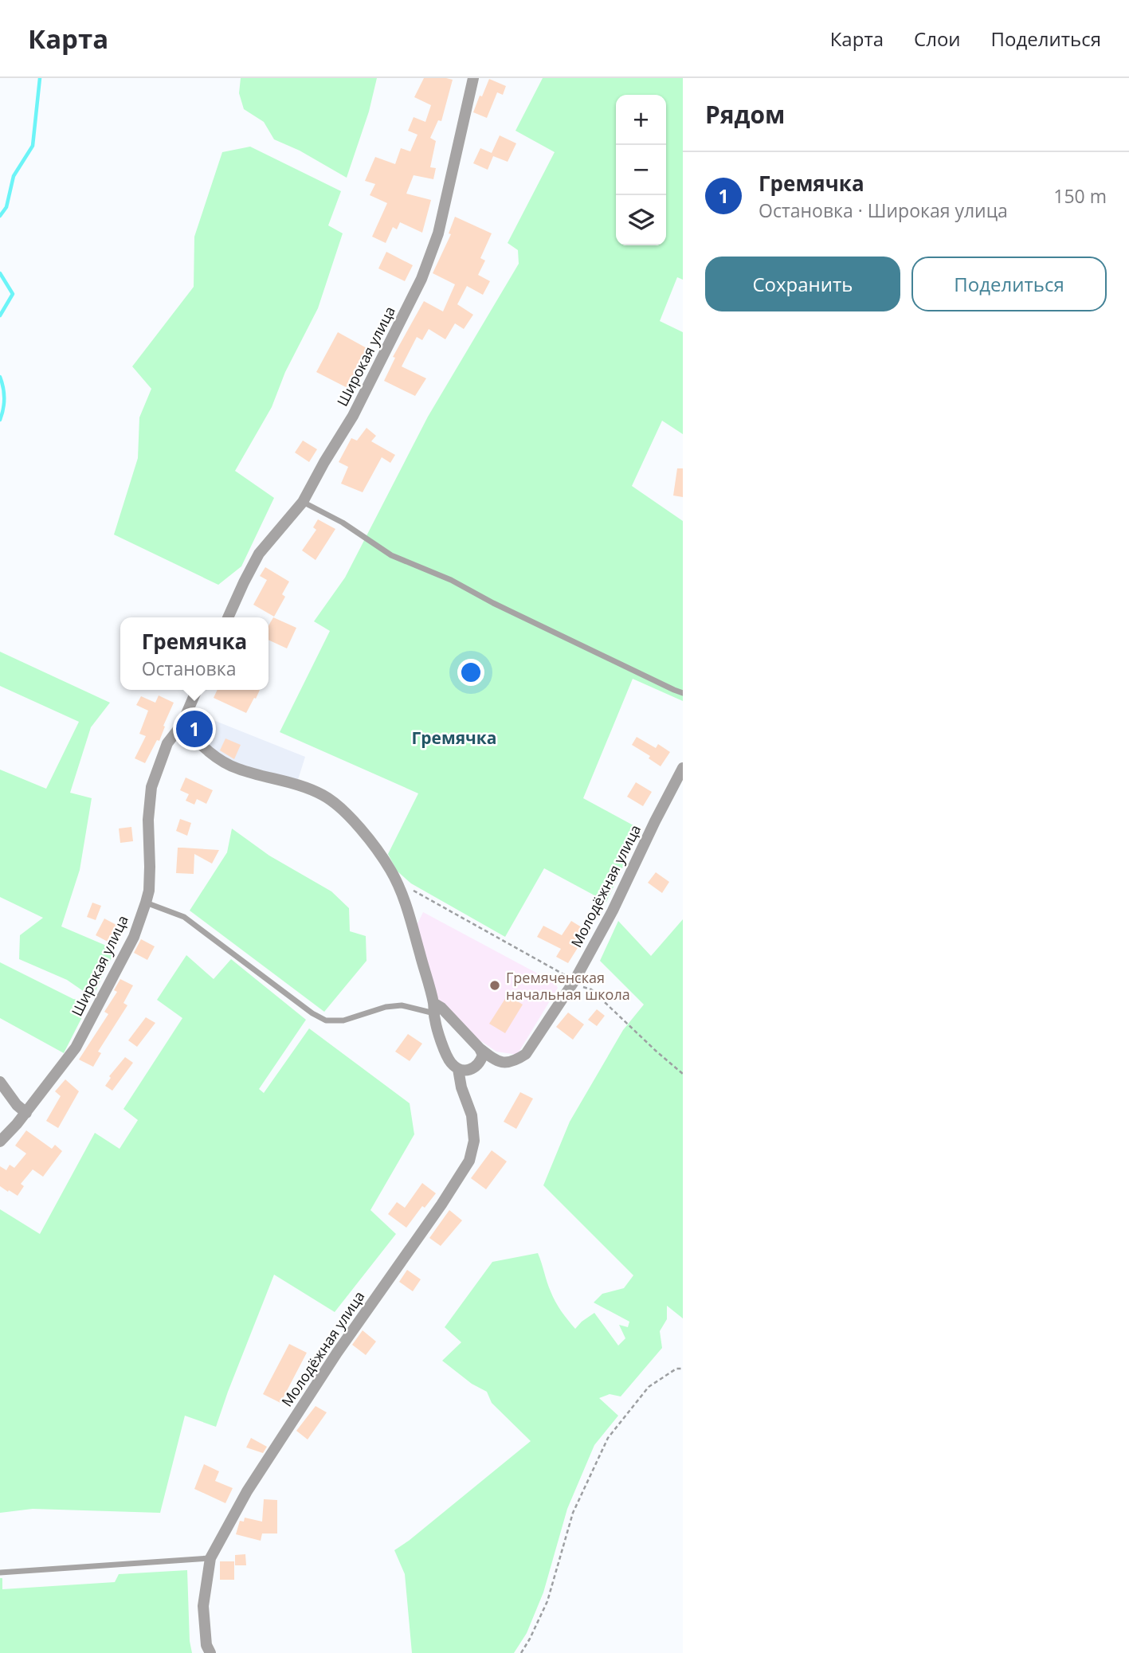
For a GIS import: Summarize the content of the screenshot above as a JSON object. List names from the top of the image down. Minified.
{"streets":{"street":["Широкая улица","Молодёжная улица"]},"districts":["Гремячка"],"places":["Гремяченская начальная школа"],"page":{"header":"Карта","nav":["Карта","Слои","Поделиться"],"heading":"Рядом","map_buttons":["+","−"],"list":[{"mark":"1","name":"Гремячка","note":"Остановка · Широкая улица","value":"150 m"}],"buttons":["Сохранить","Поделиться"],"popup":["Гремячка","Остановка"],"pins":"1"}}
